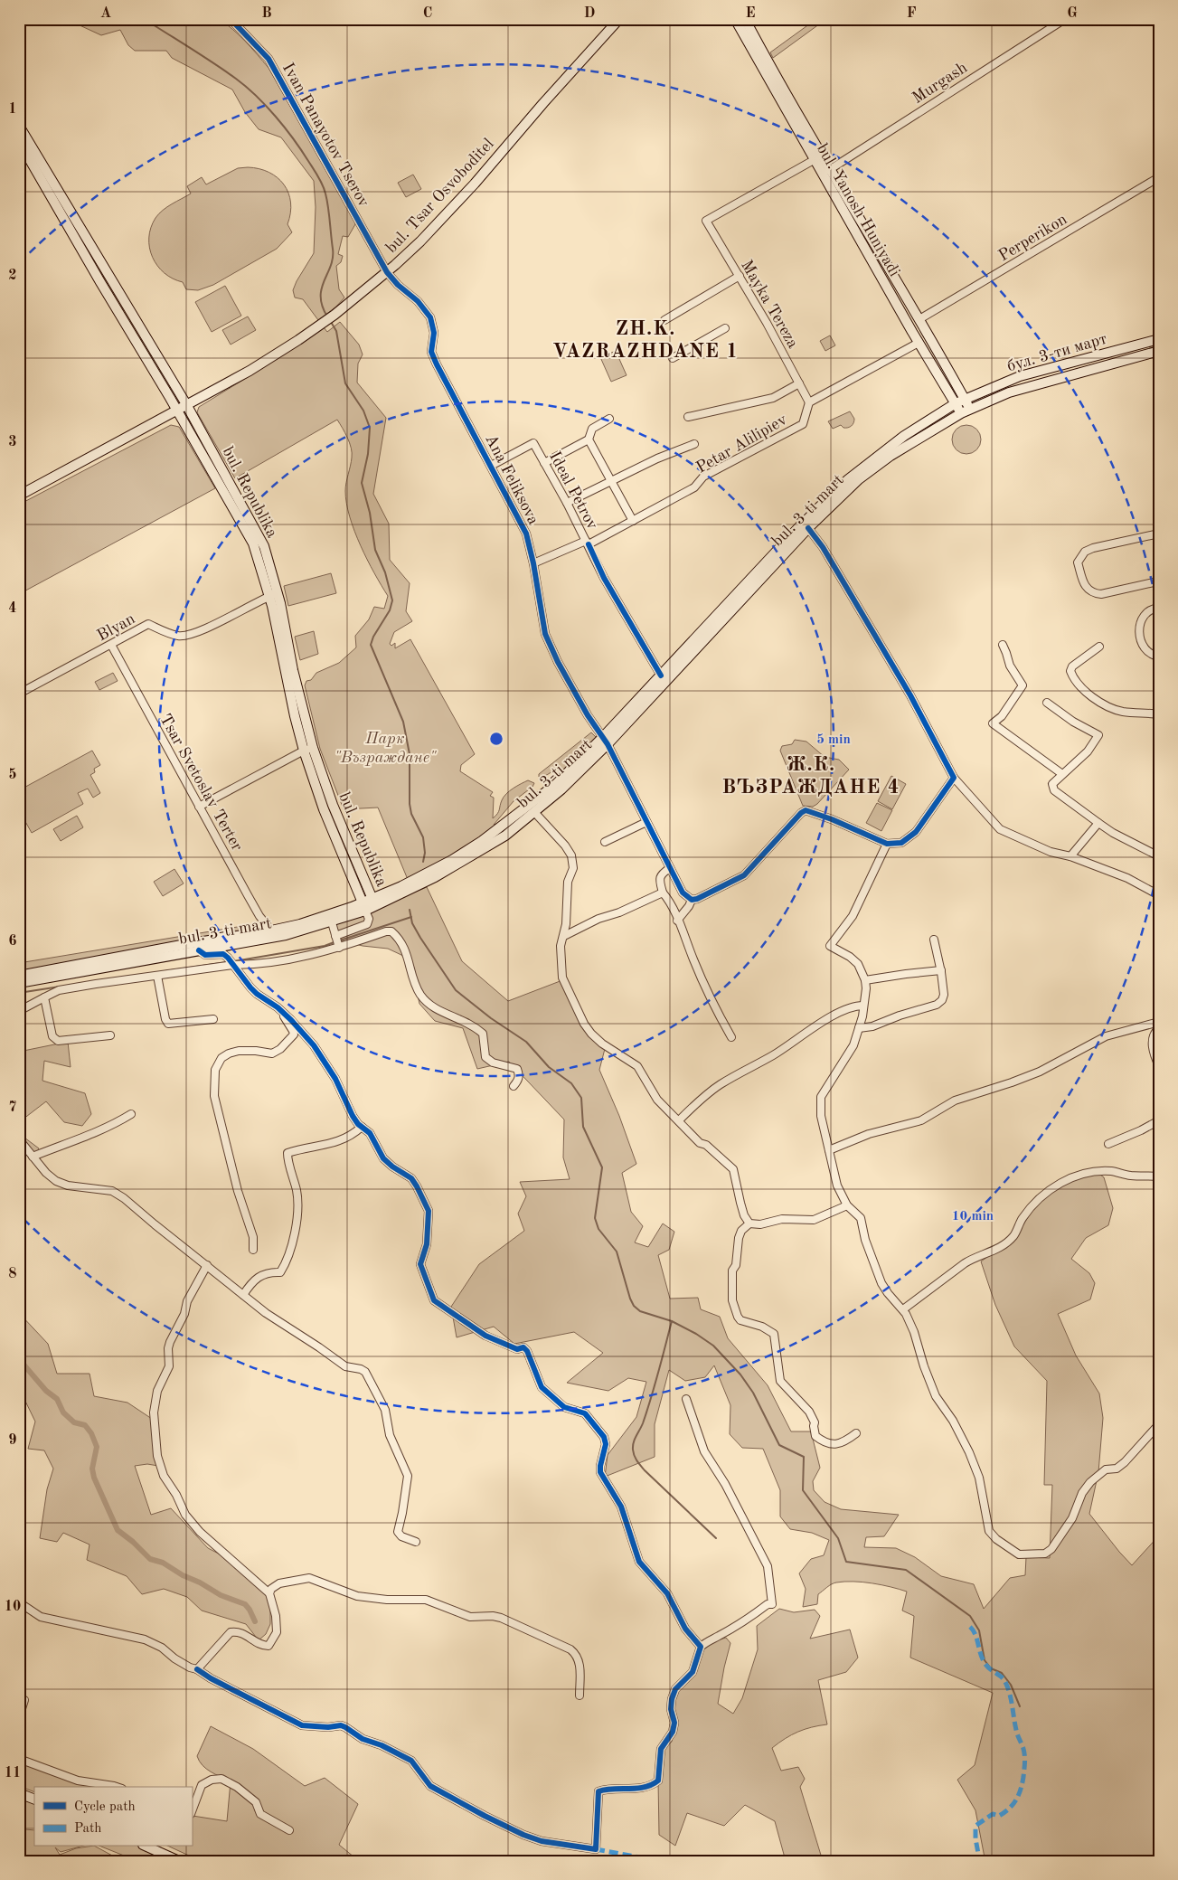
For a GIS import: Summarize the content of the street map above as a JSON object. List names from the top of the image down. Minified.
{"streets":{"street":["Murgash","Ivan Panayotov Tserov","bul. Tsar Osvoboditel","bul. Yanosh Huniyadi","Perperikon","Mayka Tereza","бул. 3-ти март","Petar Alilipiev","Ana Feliksova","Ideal Petrov","bul. Republika","bul. 3-ti mart","Blyan","Tsar Svetoslav Terter"]},"crossings":[["Murgash","bul. Yanosh Huniyadi"],["Ivan Panayotov Tserov","bul. Tsar Osvoboditel"],["Ivan Panayotov Tserov","Ana Feliksova"],["bul. Tsar Osvoboditel","Ana Feliksova"],["bul. Tsar Osvoboditel","bul. Republika"],["bul. Yanosh Huniyadi","Perperikon"],["bul. Yanosh Huniyadi","Mayka Tereza"],["bul. Yanosh Huniyadi","бул. 3-ти март"],["bul. Yanosh Huniyadi","bul. 3-ti mart"],["Mayka Tereza","Petar Alilipiev"],["бул. 3-ти март","bul. 3-ti mart"],["Petar Alilipiev","Ana Feliksova"],["Petar Alilipiev","Ideal Petrov"],["Ana Feliksova","Ideal Petrov"],["Ana Feliksova","bul. 3-ti mart"],["Ideal Petrov","bul. 3-ti mart"],["bul. Republika","bul. 3-ti mart"],["bul. Republika","Blyan"],["bul. 3-ti mart","Tsar Svetoslav Terter"],["Blyan","Tsar Svetoslav Terter"]],"districts":["ZH.K. VAZRAZHDANE 1","Ж.К. ВЪЗРАЖДАНЕ 4"],"parks":["Парк \"Възраждане\""],"legend":["Cycle path","Path"],"grid":{"columns":["A","B","C","D","E","F","G"],"rows":["1","2","3","4","5","6","7","8","9","10","11"]},"rings":["5 min","10 min"]}
